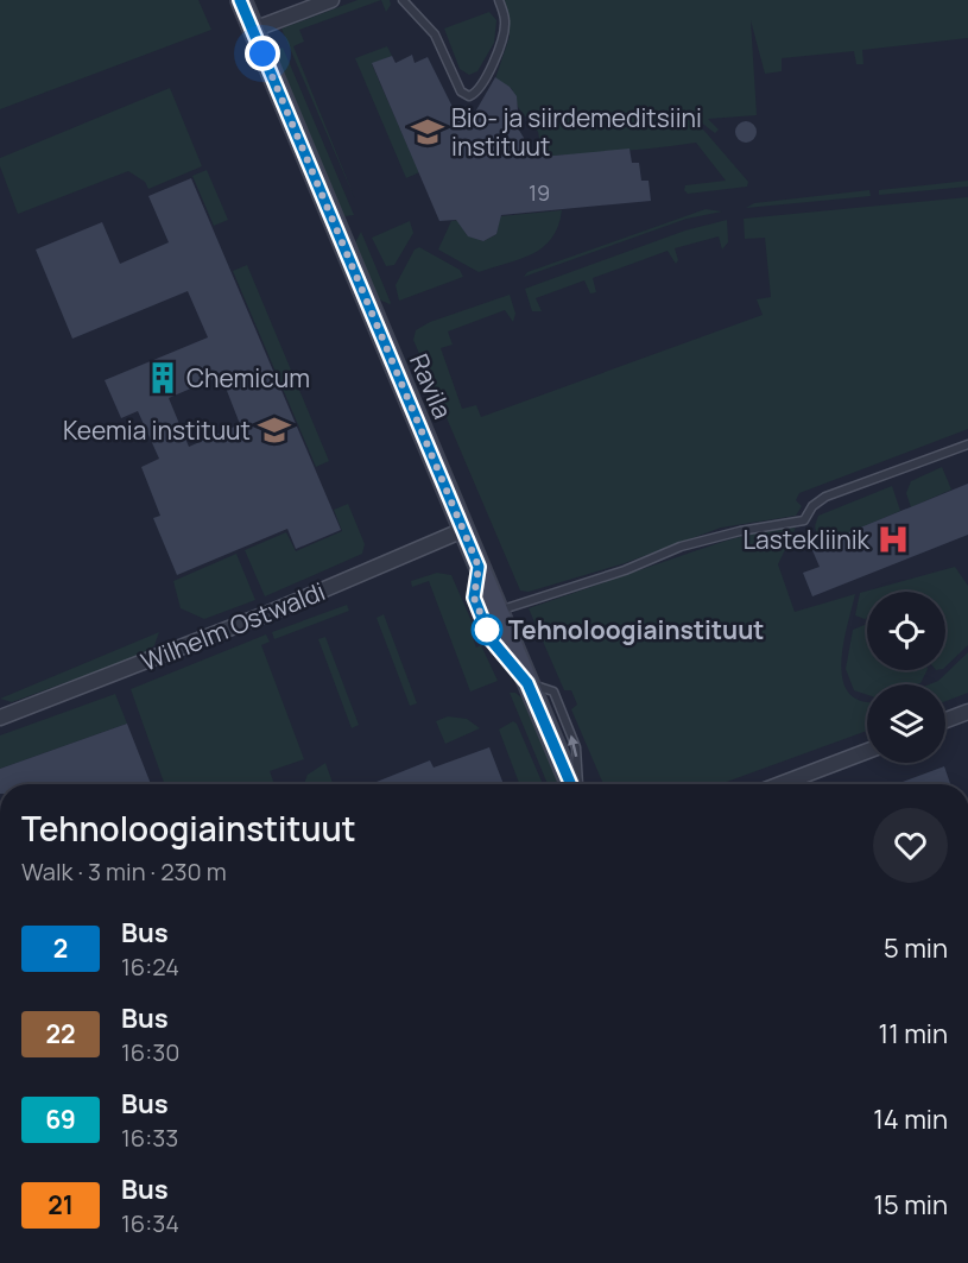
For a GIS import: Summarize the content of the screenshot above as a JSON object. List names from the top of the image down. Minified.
{"streets":{"street":["Ravila","Wilhelm Ostwaldi"]},"crossings":[["Ravila","Wilhelm Ostwaldi"]],"places":{"school or university":["Bio- ja siirdemeditsiini instituut","Keemia instituut"],"building":["Chemicum"],"hospital":["Lastekliinik"],"other":["Tehnoloogiainstituut"]},"lines":["bus line 2"],"house_numbers":["19"],"page":{"heading":["Tehnoloogiainstituut","Walk · 3 min · 230 m"],"list":[{"mark":"2","name":"Bus","note":"16:24","value":"5 min"},{"mark":"22","name":"Bus","note":"16:30","value":"11 min"},{"mark":"69","name":"Bus","note":"16:33","value":"14 min"},{"mark":"21","name":"Bus","note":"16:34","value":"15 min"}]}}
